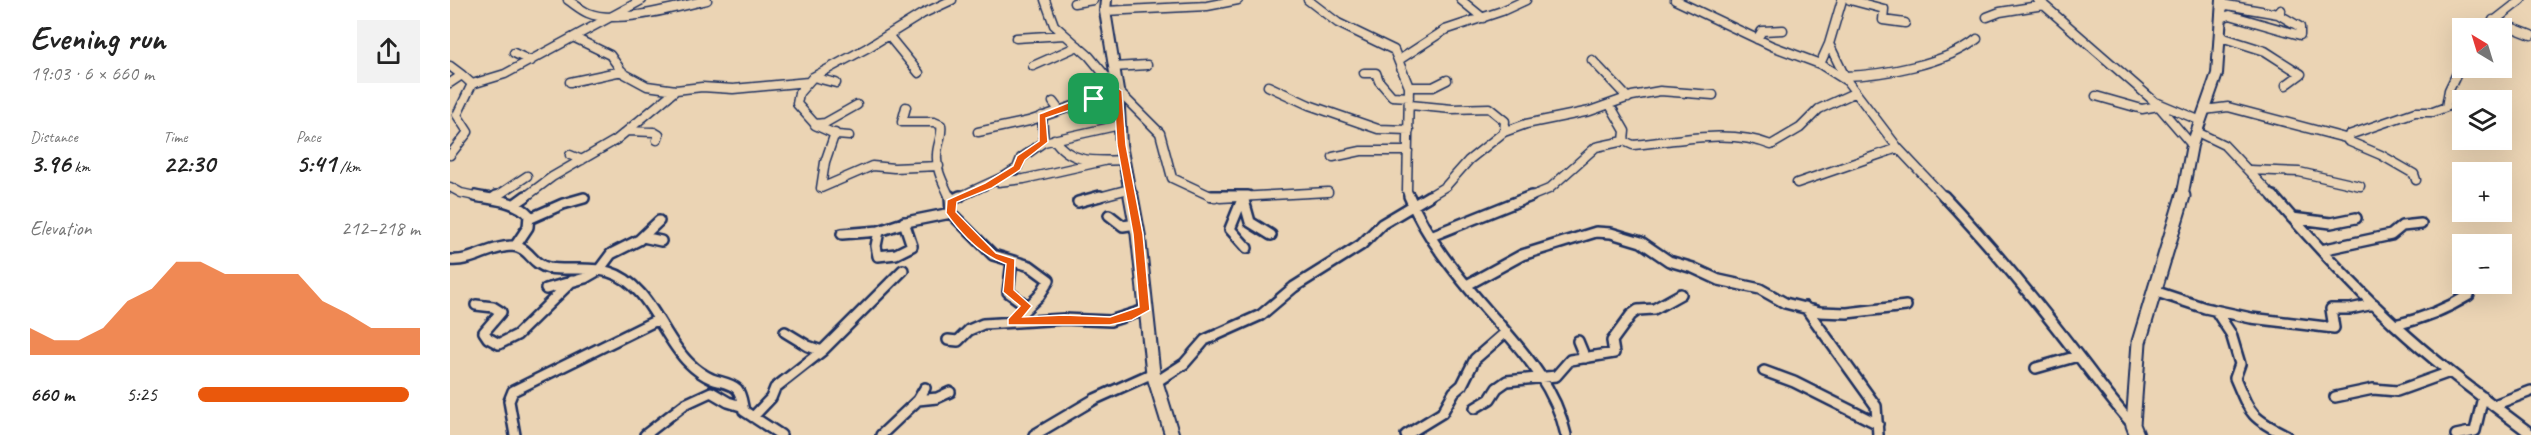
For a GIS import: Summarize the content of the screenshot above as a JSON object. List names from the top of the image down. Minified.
{"north":"top left","page":{"heading":["Evening run","19:03 · 6 × 660 m"],"map_buttons":["+","−"],"stats":[["Distance","3.96 km"],["Time","22:30"],["Pace","5:41 /km"]],"chart":["Elevation","212–218 m"],"list":[{"name":"660 m","note":"5:25"}]}}
